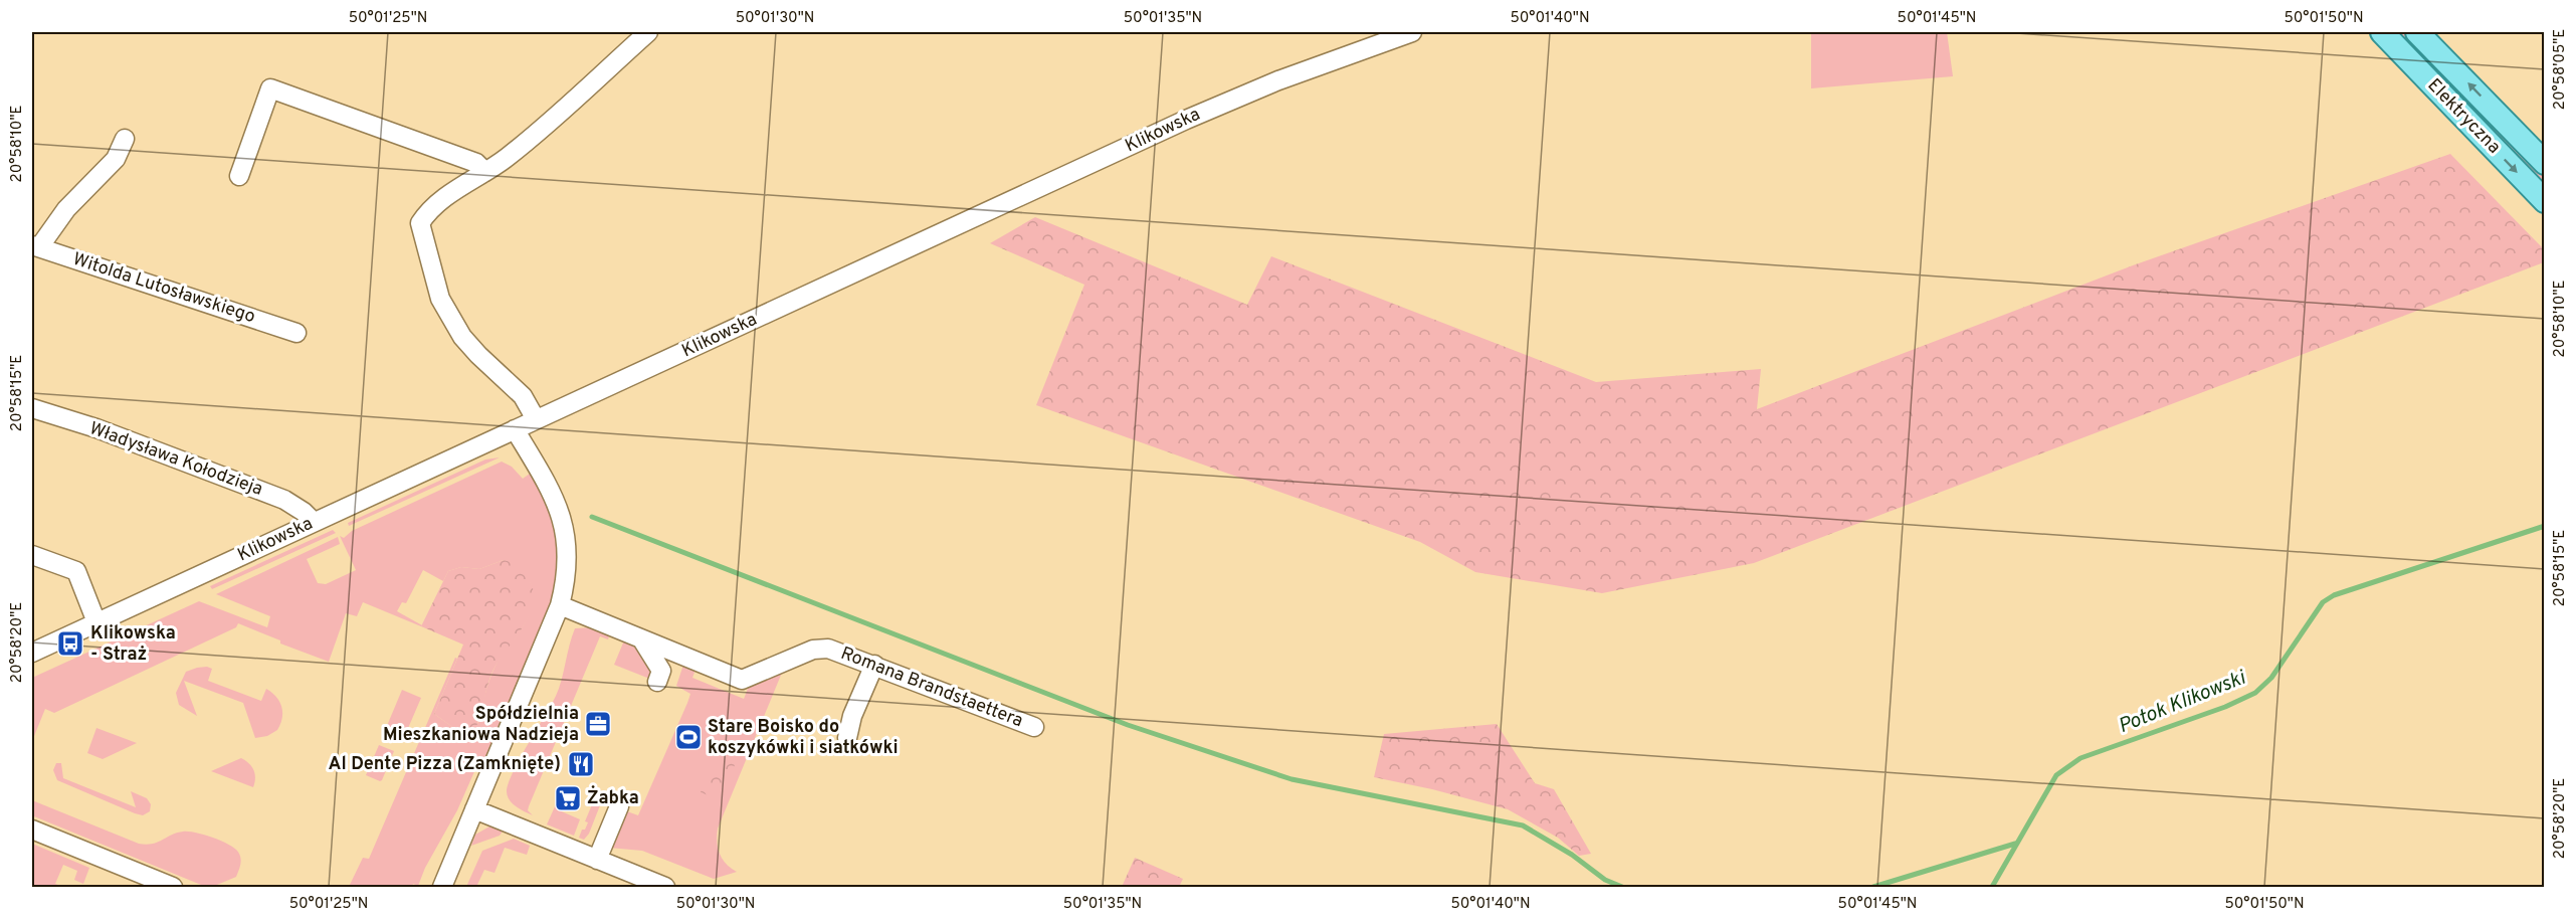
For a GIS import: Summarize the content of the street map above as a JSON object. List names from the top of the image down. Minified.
{"streets":{"main road":["Elektryczna"],"street":["Klikowska","Witolda Lutosławskiego","Władysława Kołodzieja","Romana Brandstaettera"]},"crossings":[["Klikowska","Władysława Kołodzieja"]],"water":["Potok Klikowski"],"places":{"bus stop":["Klikowska - Straż"],"office":["Spółdzielnia Mieszkaniowa Nadzieja"],"sports":["Stare Boisko do koszykówki i siatkówki"],"restaurant":["Al Dente Pizza (Zamknięte)"],"supermarket":["Żabka"]},"coordinates":["50°01'25\"N","50°01'30\"N","50°01'35\"N","50°01'40\"N","50°01'45\"N","50°01'50\"N","20°58'05\"E","20°58'10\"E","20°58'15\"E","20°58'20\"E"]}
